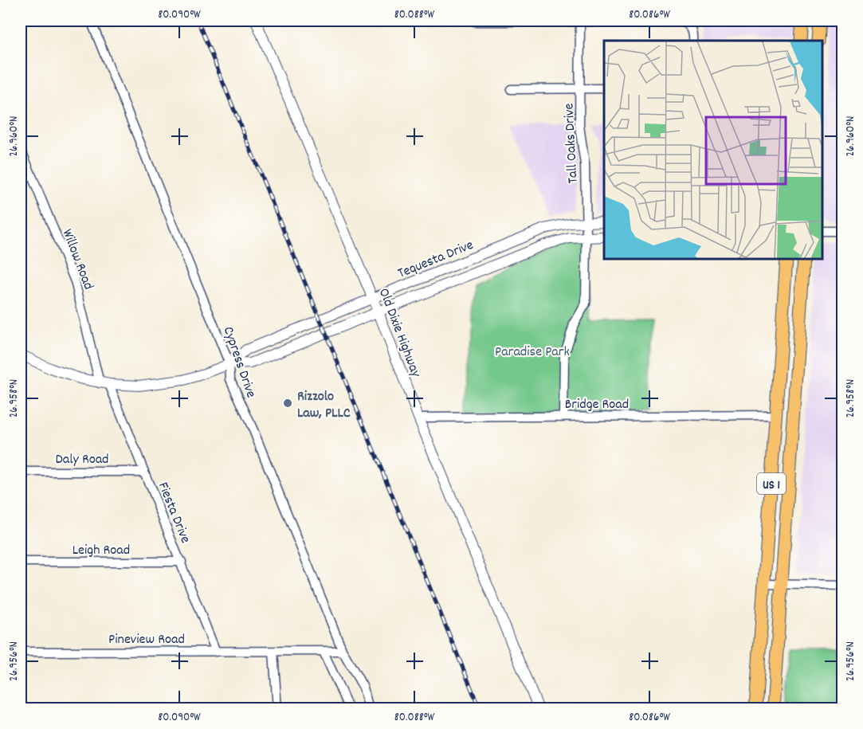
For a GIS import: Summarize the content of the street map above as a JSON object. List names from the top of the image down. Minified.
{"streets":{"main road":["US 1"],"street":["Tall Oaks Drive","Tequesta Drive","Willow Road","Old Dixie Highway","Cypress Drive","Bridge Road","Daly Road","Fiesta Drive","Leigh Road","Pineview Road"]},"crossings":[["Tall Oaks Drive","Tequesta Drive"],["Tall Oaks Drive","Bridge Road"],["Tequesta Drive","Willow Road"],["Tequesta Drive","Old Dixie Highway"],["Tequesta Drive","Cypress Drive"],["Tequesta Drive","Fiesta Drive"],["Willow Road","Fiesta Drive"],["Old Dixie Highway","Bridge Road"],["Cypress Drive","Pineview Road"],["Bridge Road","US 1"],["Daly Road","Fiesta Drive"],["Fiesta Drive","Leigh Road"],["Fiesta Drive","Pineview Road"]],"parks":["Paradise Park"],"places":["Rizzolo Law, PLLC"],"coordinates":["80.090°W","80.088°W","80.086°W","26.960°N","26.958°N","26.956°N"]}
